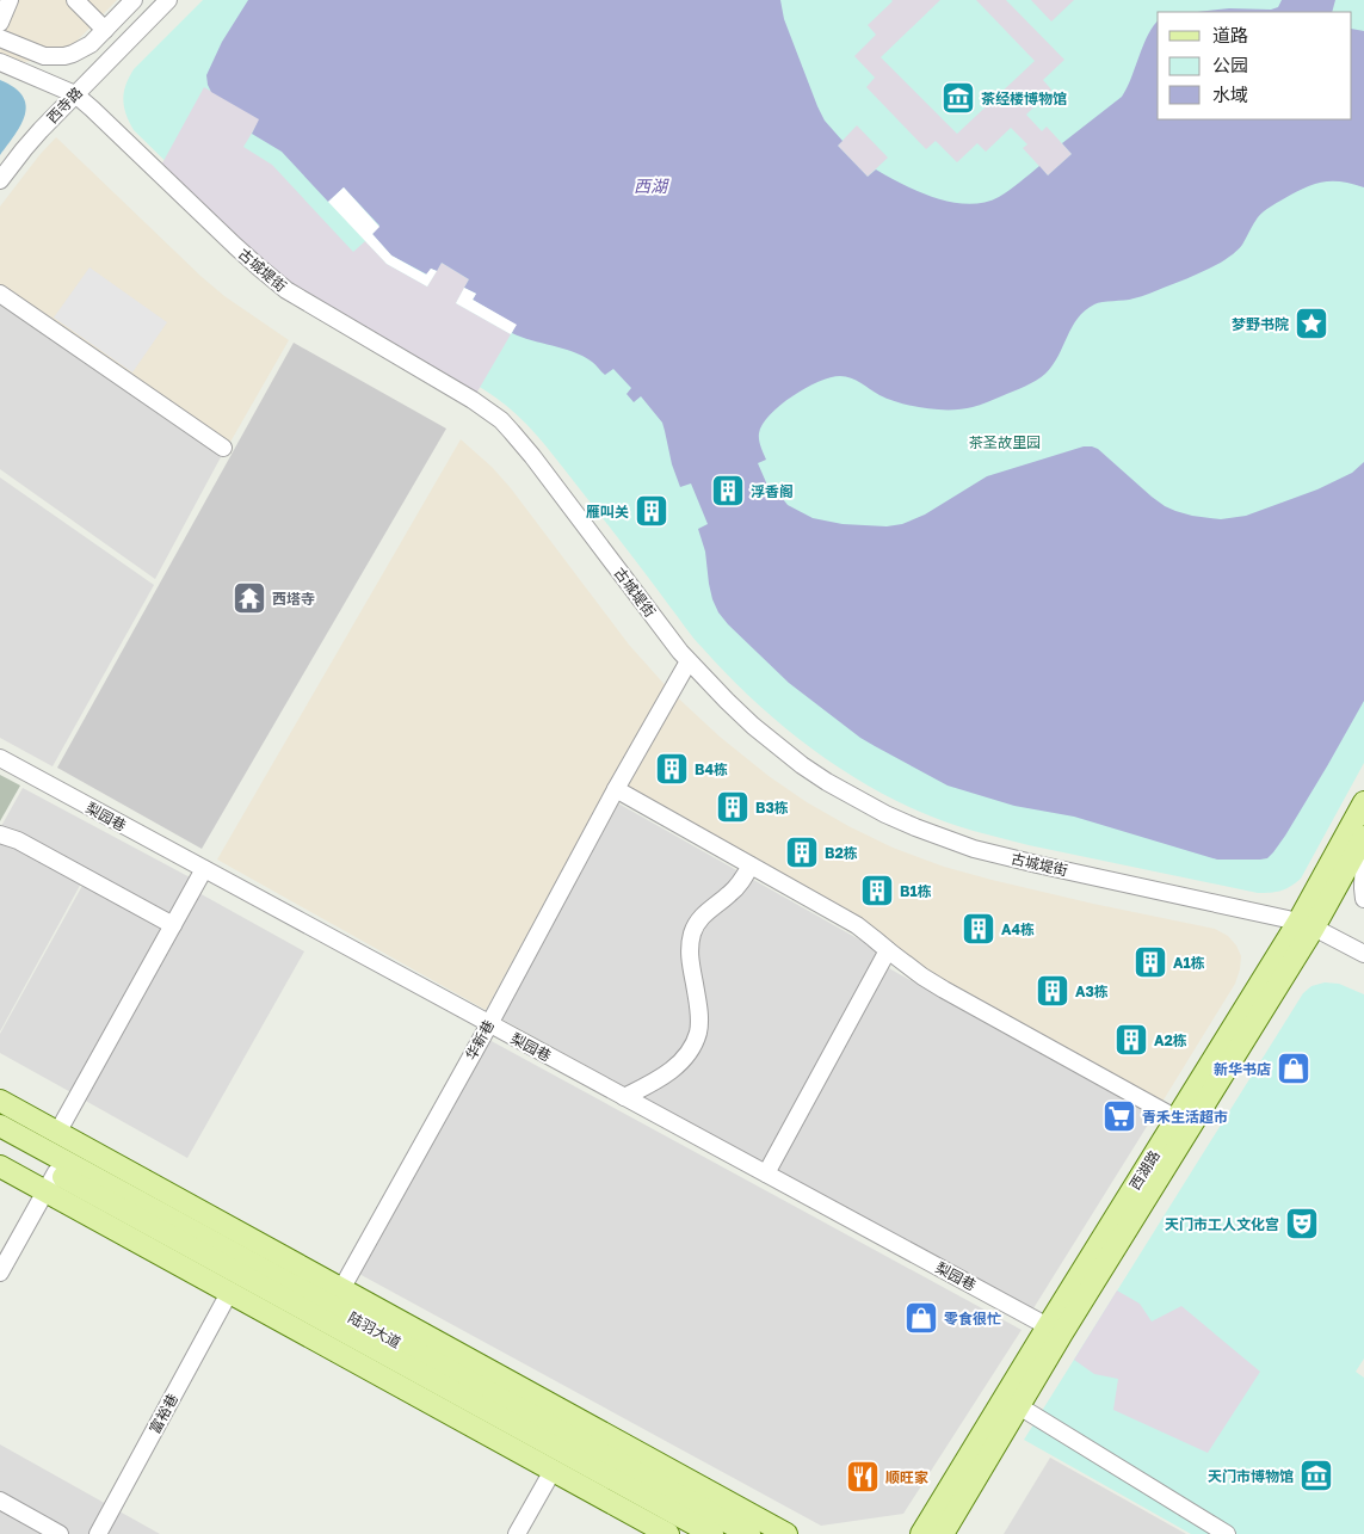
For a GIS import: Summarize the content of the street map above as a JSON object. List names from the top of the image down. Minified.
{"streets":{"main road":["西湖路","陆羽大道"],"street":["西寺路","古城堤街","梨园巷","华新巷","富裕巷"]},"crossings":[["西寺路","古城堤街"],["古城堤街","华新巷"],["古城堤街","西湖路"],["梨园巷","华新巷"],["梨园巷","西湖路"]],"water":["西湖"],"parks":["茶圣故里园"],"places":{"museum":["茶经楼博物馆","天门市博物馆"],"place":["梦野书院"],"building":["浮香阁","雁叫关","B4栋","B3栋","B2栋","B1栋","A4栋","A1栋","A3栋","A2栋"],"temple":["西塔寺"],"shop":["新华书店","零食很忙"],"supermarket":["青禾生活超市"],"theatre":["天门市工人文化宫"],"restaurant":["顺旺家"]},"legend":["道路","公园","水域"]}
